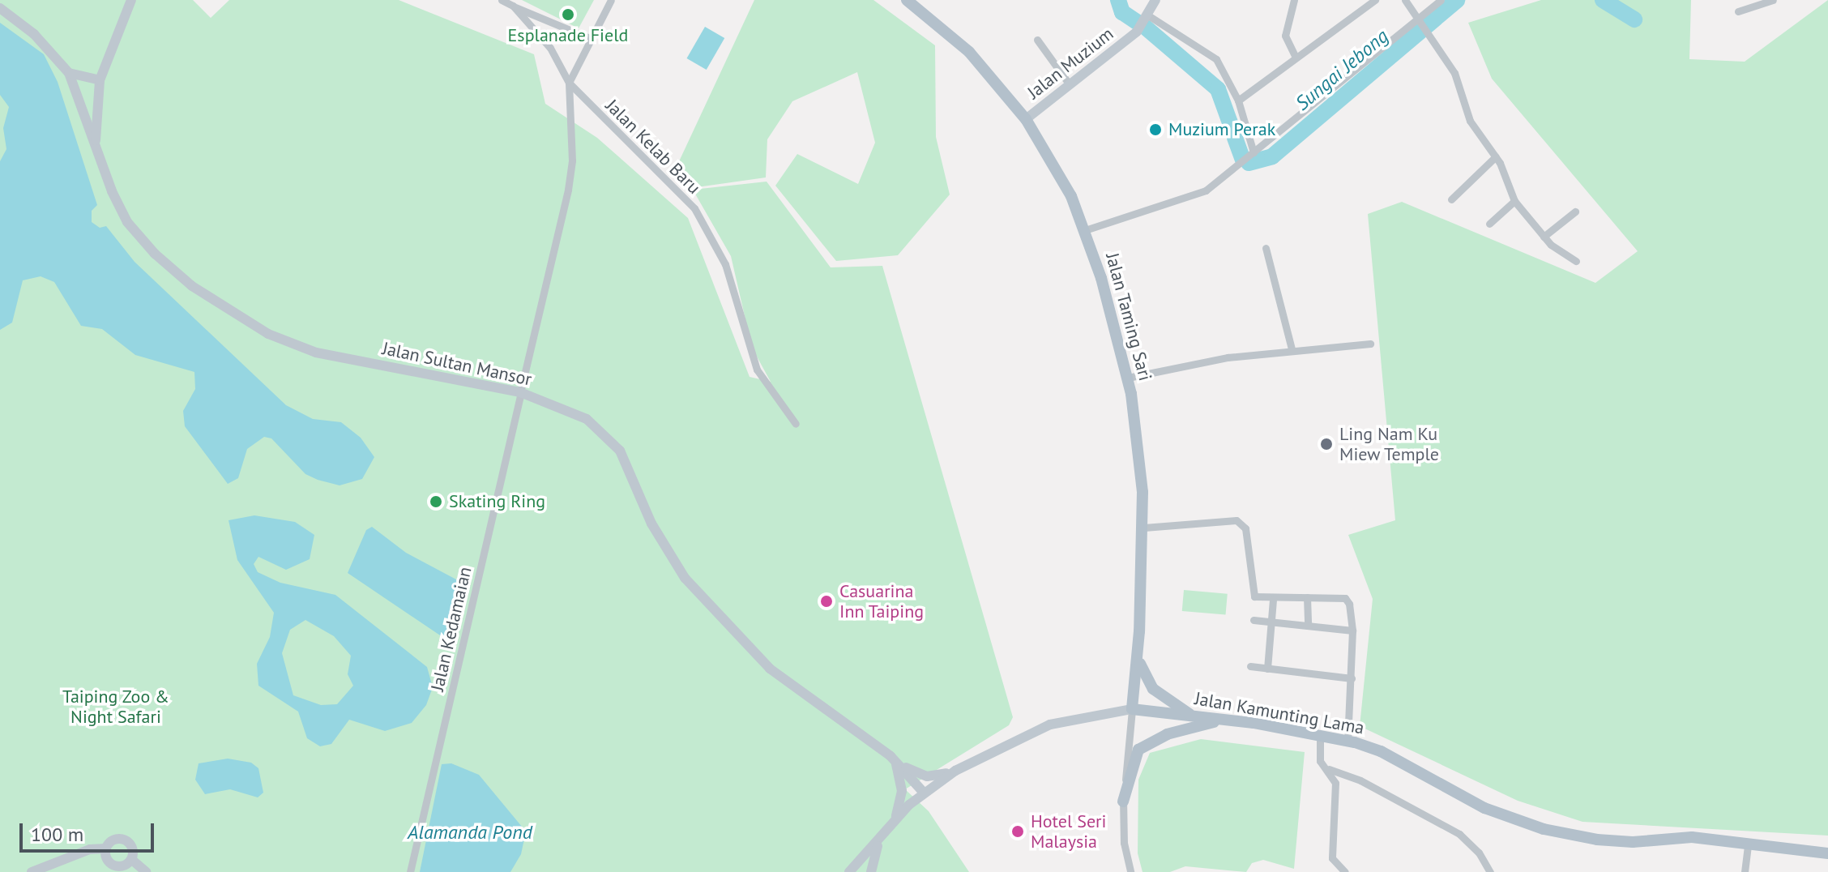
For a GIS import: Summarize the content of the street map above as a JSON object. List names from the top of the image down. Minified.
{"streets":{"main road":["Jalan Taming Sari","Jalan Kamunting Lama"],"street":["Jalan Muzium","Jalan Kelab Baru","Jalan Sultan Mansor","Jalan Kedamaian"]},"crossings":[["Jalan Muzium","Jalan Taming Sari"],["Jalan Kelab Baru","Jalan Kedamaian"],["Jalan Taming Sari","Jalan Kamunting Lama"],["Jalan Sultan Mansor","Jalan Kedamaian"]],"water":["Sungai Jebong","Alamanda Pond"],"parks":["Taiping Zoo & Night Safari"],"places":["Esplanade Field","Muzium Perak","Ling Nam Ku Miew Temple","Skating Ring","Casuarina Inn Taiping","Hotel Seri Malaysia"],"scale_bar":"100 m"}
